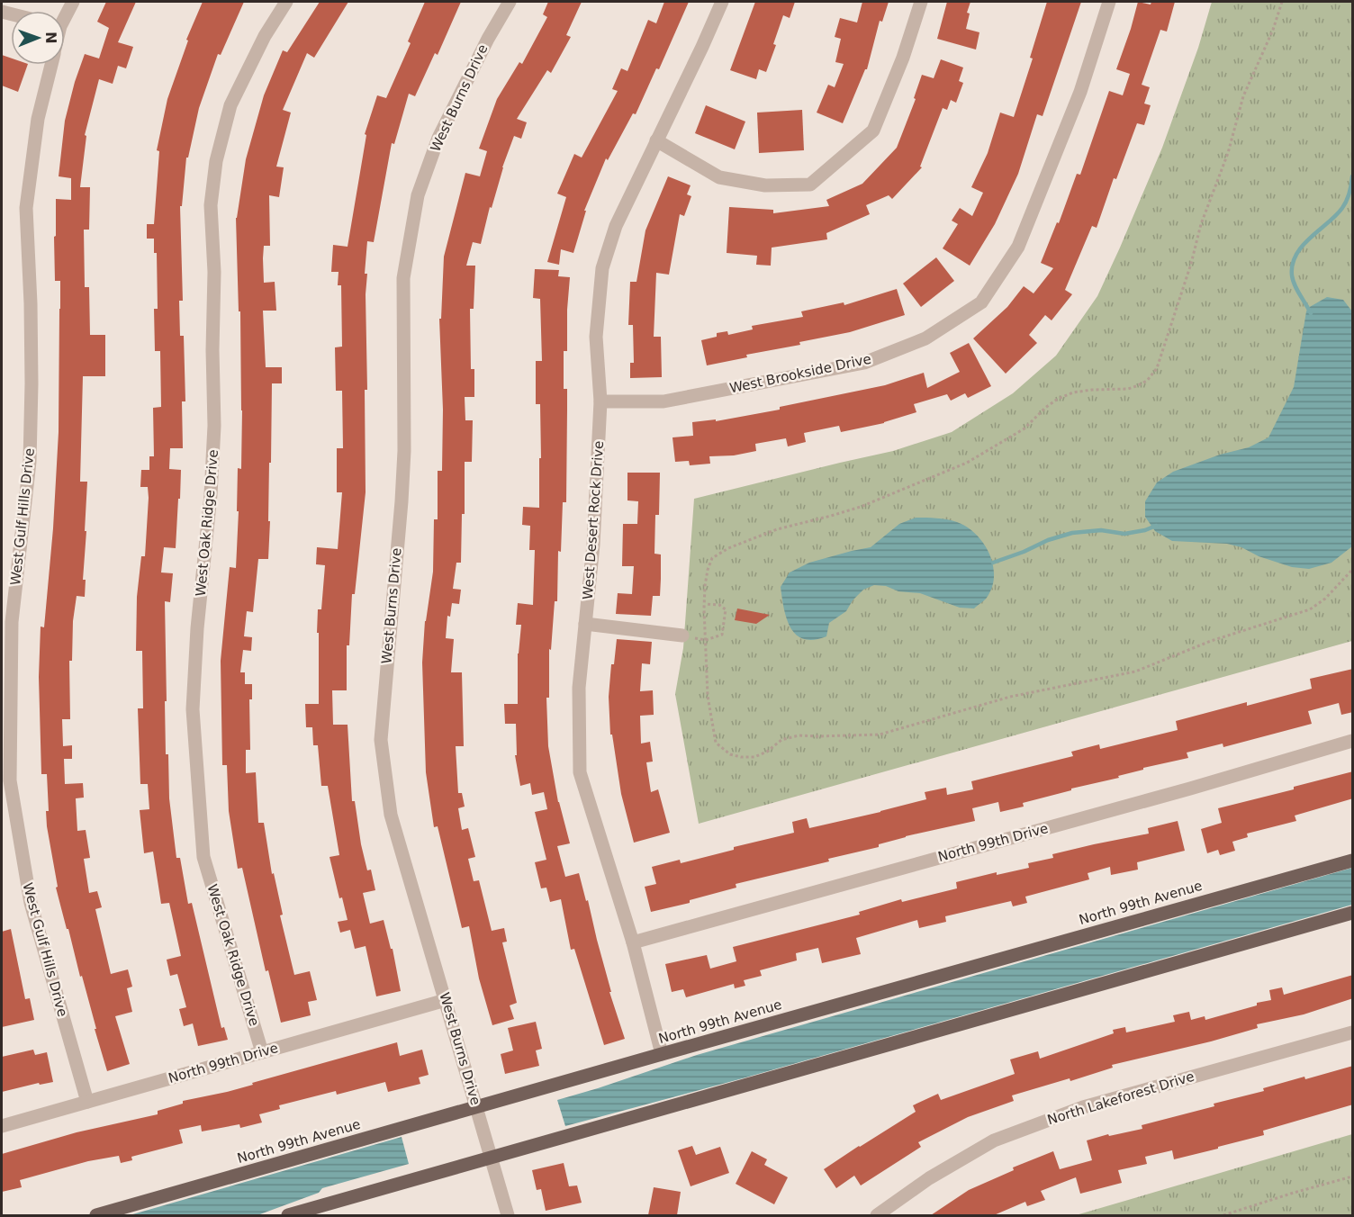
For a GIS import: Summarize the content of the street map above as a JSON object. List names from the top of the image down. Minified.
{"streets":{"main road":["North 99th Avenue"],"street":["West Burns Drive","West Brookside Drive","West Gulf Hills Drive","West Desert Rock Drive","West Oak Ridge Drive","North 99th Drive","North Lakeforest Drive"]},"crossings":[["West Burns Drive","North 99th Drive"],["West Burns Drive","North 99th Avenue"],["West Brookside Drive","West Desert Rock Drive"],["West Gulf Hills Drive","North 99th Drive"],["West Desert Rock Drive","North 99th Drive"],["West Desert Rock Drive","North 99th Avenue"],["West Oak Ridge Drive","North 99th Drive"]],"north":"right"}
